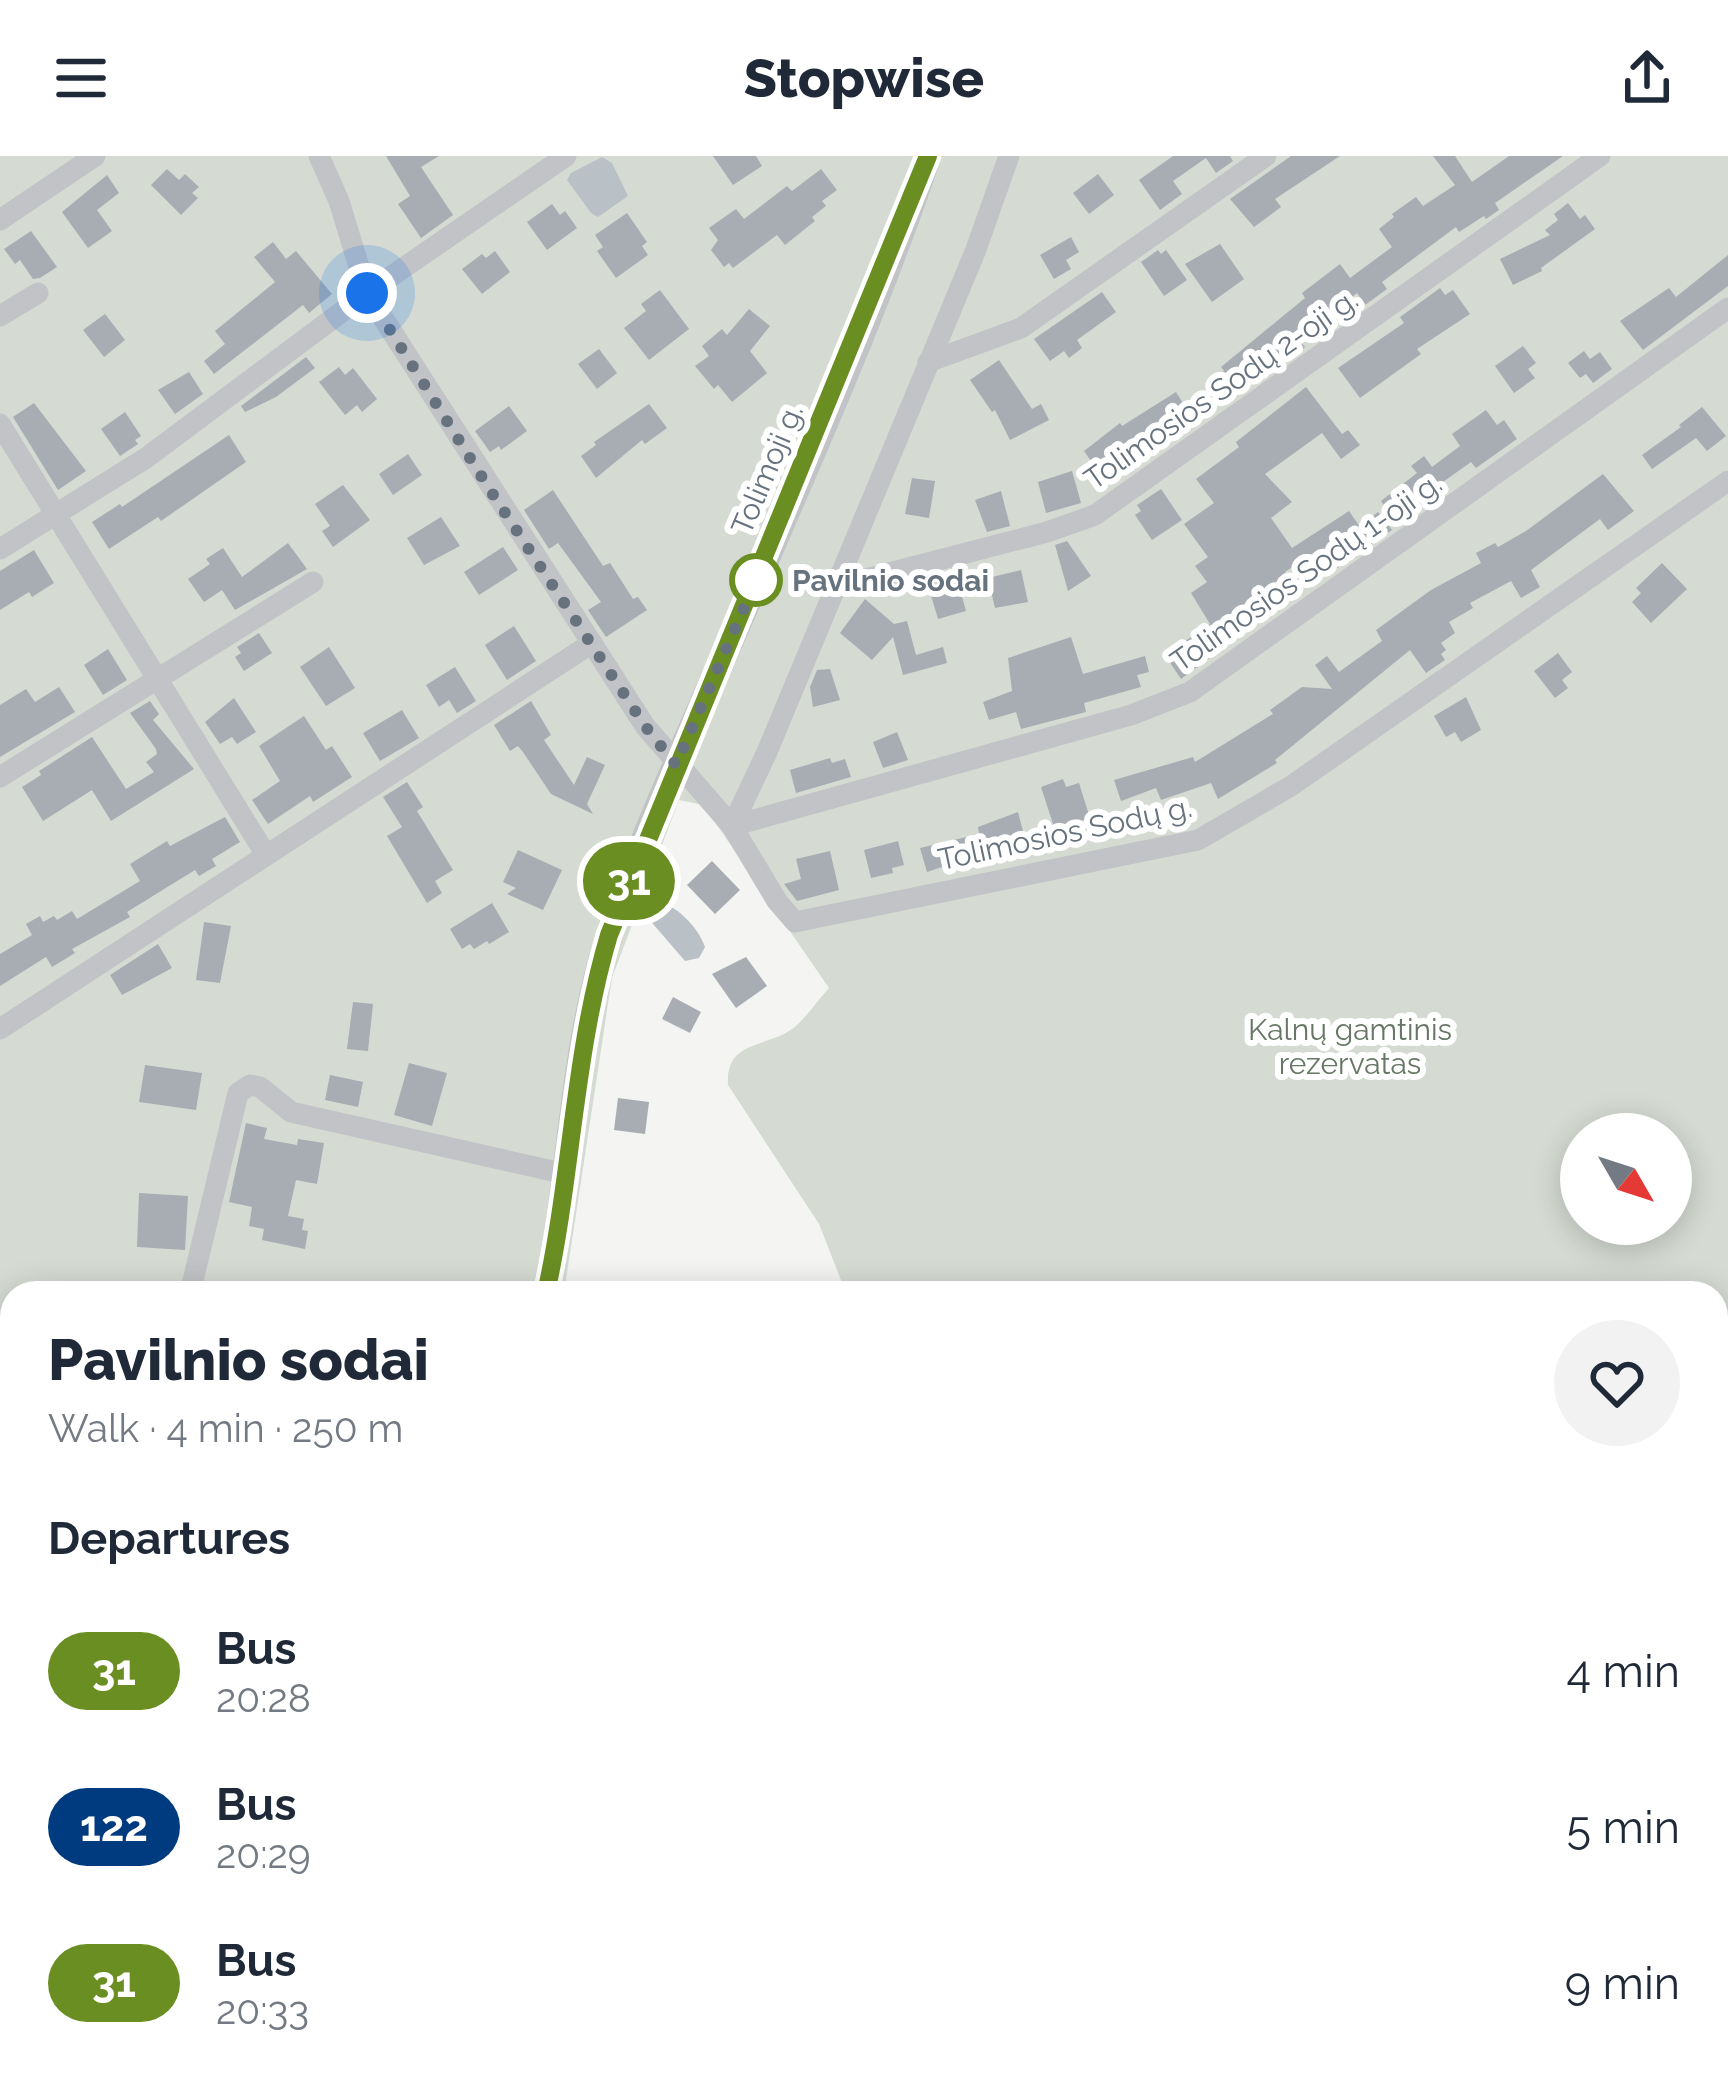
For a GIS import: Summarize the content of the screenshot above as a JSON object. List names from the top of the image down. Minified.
{"streets":{"street":["Tolimosios Sodų 2-oji g.","Tolimoji g.","Tolimosios Sodų 1-oji g.","Tolimosios Sodų g."]},"crossings":[["Tolimoji g.","Tolimosios Sodų g."],["Tolimosios Sodų 1-oji g.","Tolimosios Sodų g."]],"parks":["Kalnų gamtinis rezervatas"],"places":["Pavilnio sodai"],"lines":["bus line 31"],"north":"bottom right","page":{"header":"Stopwise","on_map":"31","heading":[["Pavilnio sodai","Walk · 4 min · 250 m"],"Departures"],"list":[{"mark":"31","name":"Bus","note":"20:28","value":"4 min"},{"mark":"122","name":"Bus","note":"20:29","value":"5 min"},{"mark":"31","name":"Bus","note":"20:33","value":"9 min"}]}}
